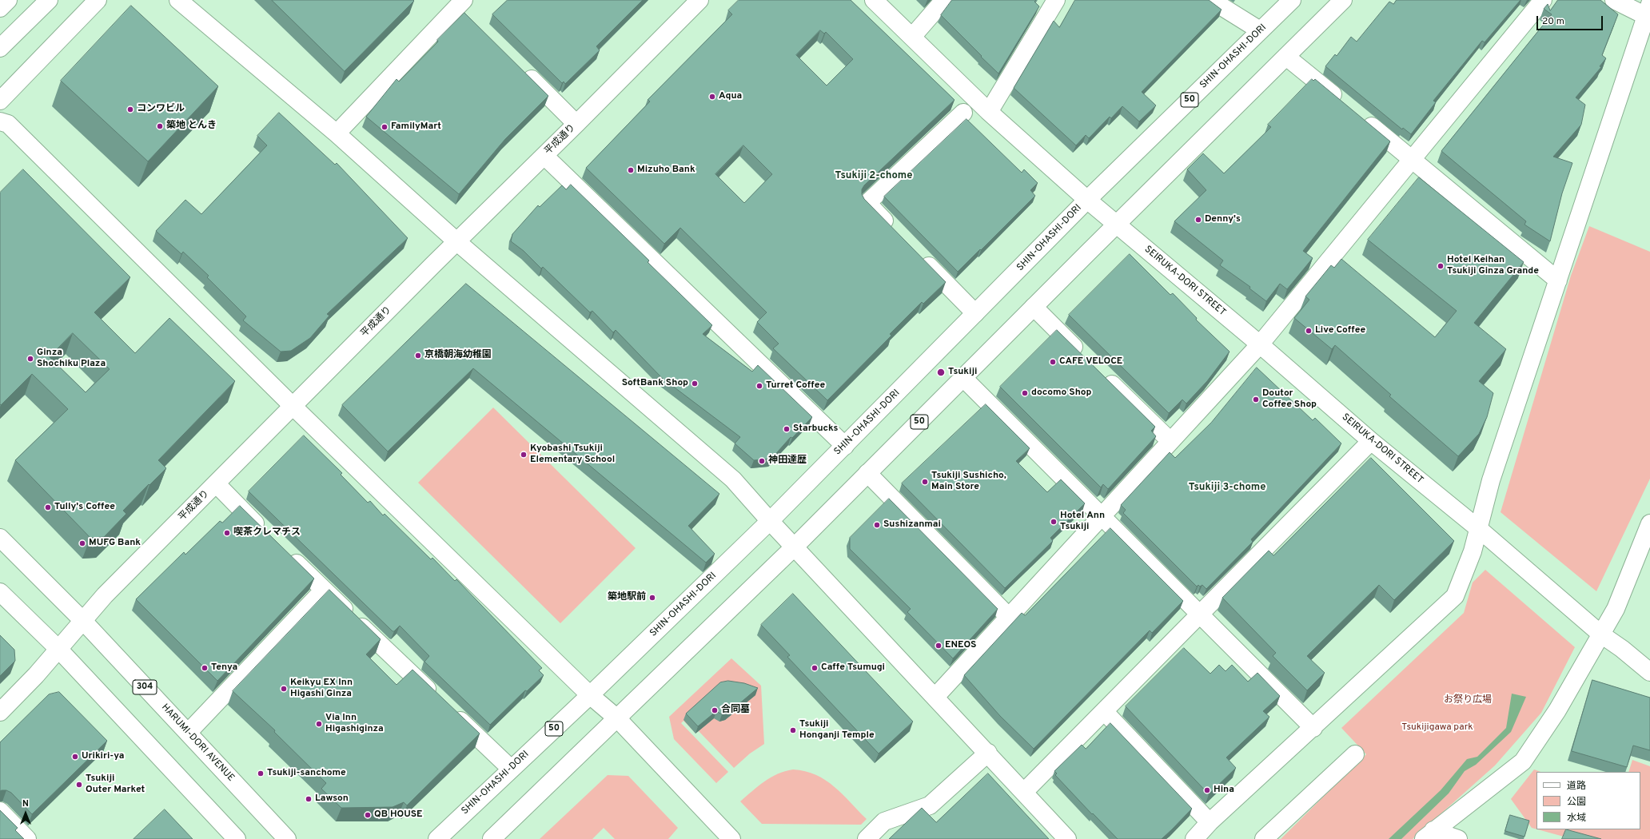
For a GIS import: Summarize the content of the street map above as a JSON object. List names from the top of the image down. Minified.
{"streets":{"main road":["SHIN-OHASHI-DORI","50","平成通り","SEIRUKA-DORI STREET","304","HARUMI-DORI AVENUE"]},"crossings":[["SHIN-OHASHI-DORI","SEIRUKA-DORI STREET"],["50","SEIRUKA-DORI STREET"],["平成通り","HARUMI-DORI AVENUE"]],"districts":["Tsukiji 2-chome","Tsukiji 3-chome"],"parks":["お祭り広場","Tsukijigawa park"],"places":["Aqua","コンワビル","築地 とんき","FamilyMart","Mizuho Bank","Denny's","Hotel Keihan Tsukiji Ginza Grande","Live Coffee","京橋朝海幼稚園","Ginza Shochiku Plaza","CAFE VELOCE","Tsukiji","SoftBank Shop","Turret Coffee","docomo Shop","Doutor Coffee Shop","Starbucks","Kyobashi Tsukiji Elementary School","神田達歴","Tsukiji Sushicho, Main Store","Tully's Coffee","Hotel Ann Tsukiji","Sushizanmai","喫茶クレマチス","MUFG Bank","築地駅前","ENEOS","Tenya","Caffe Tsumugi","Keikyu EX Inn Higashi Ginza","合同墓","Via Inn Higashiginza","Tsukiji Honganji Temple","Urikiri-ya","Tsukiji-sanchome","Tsukiji Outer Market","Hina","Lawson","QB HOUSE"],"legend":["道路","公園","水域"],"scale_bar":"20 m","north":"top"}
